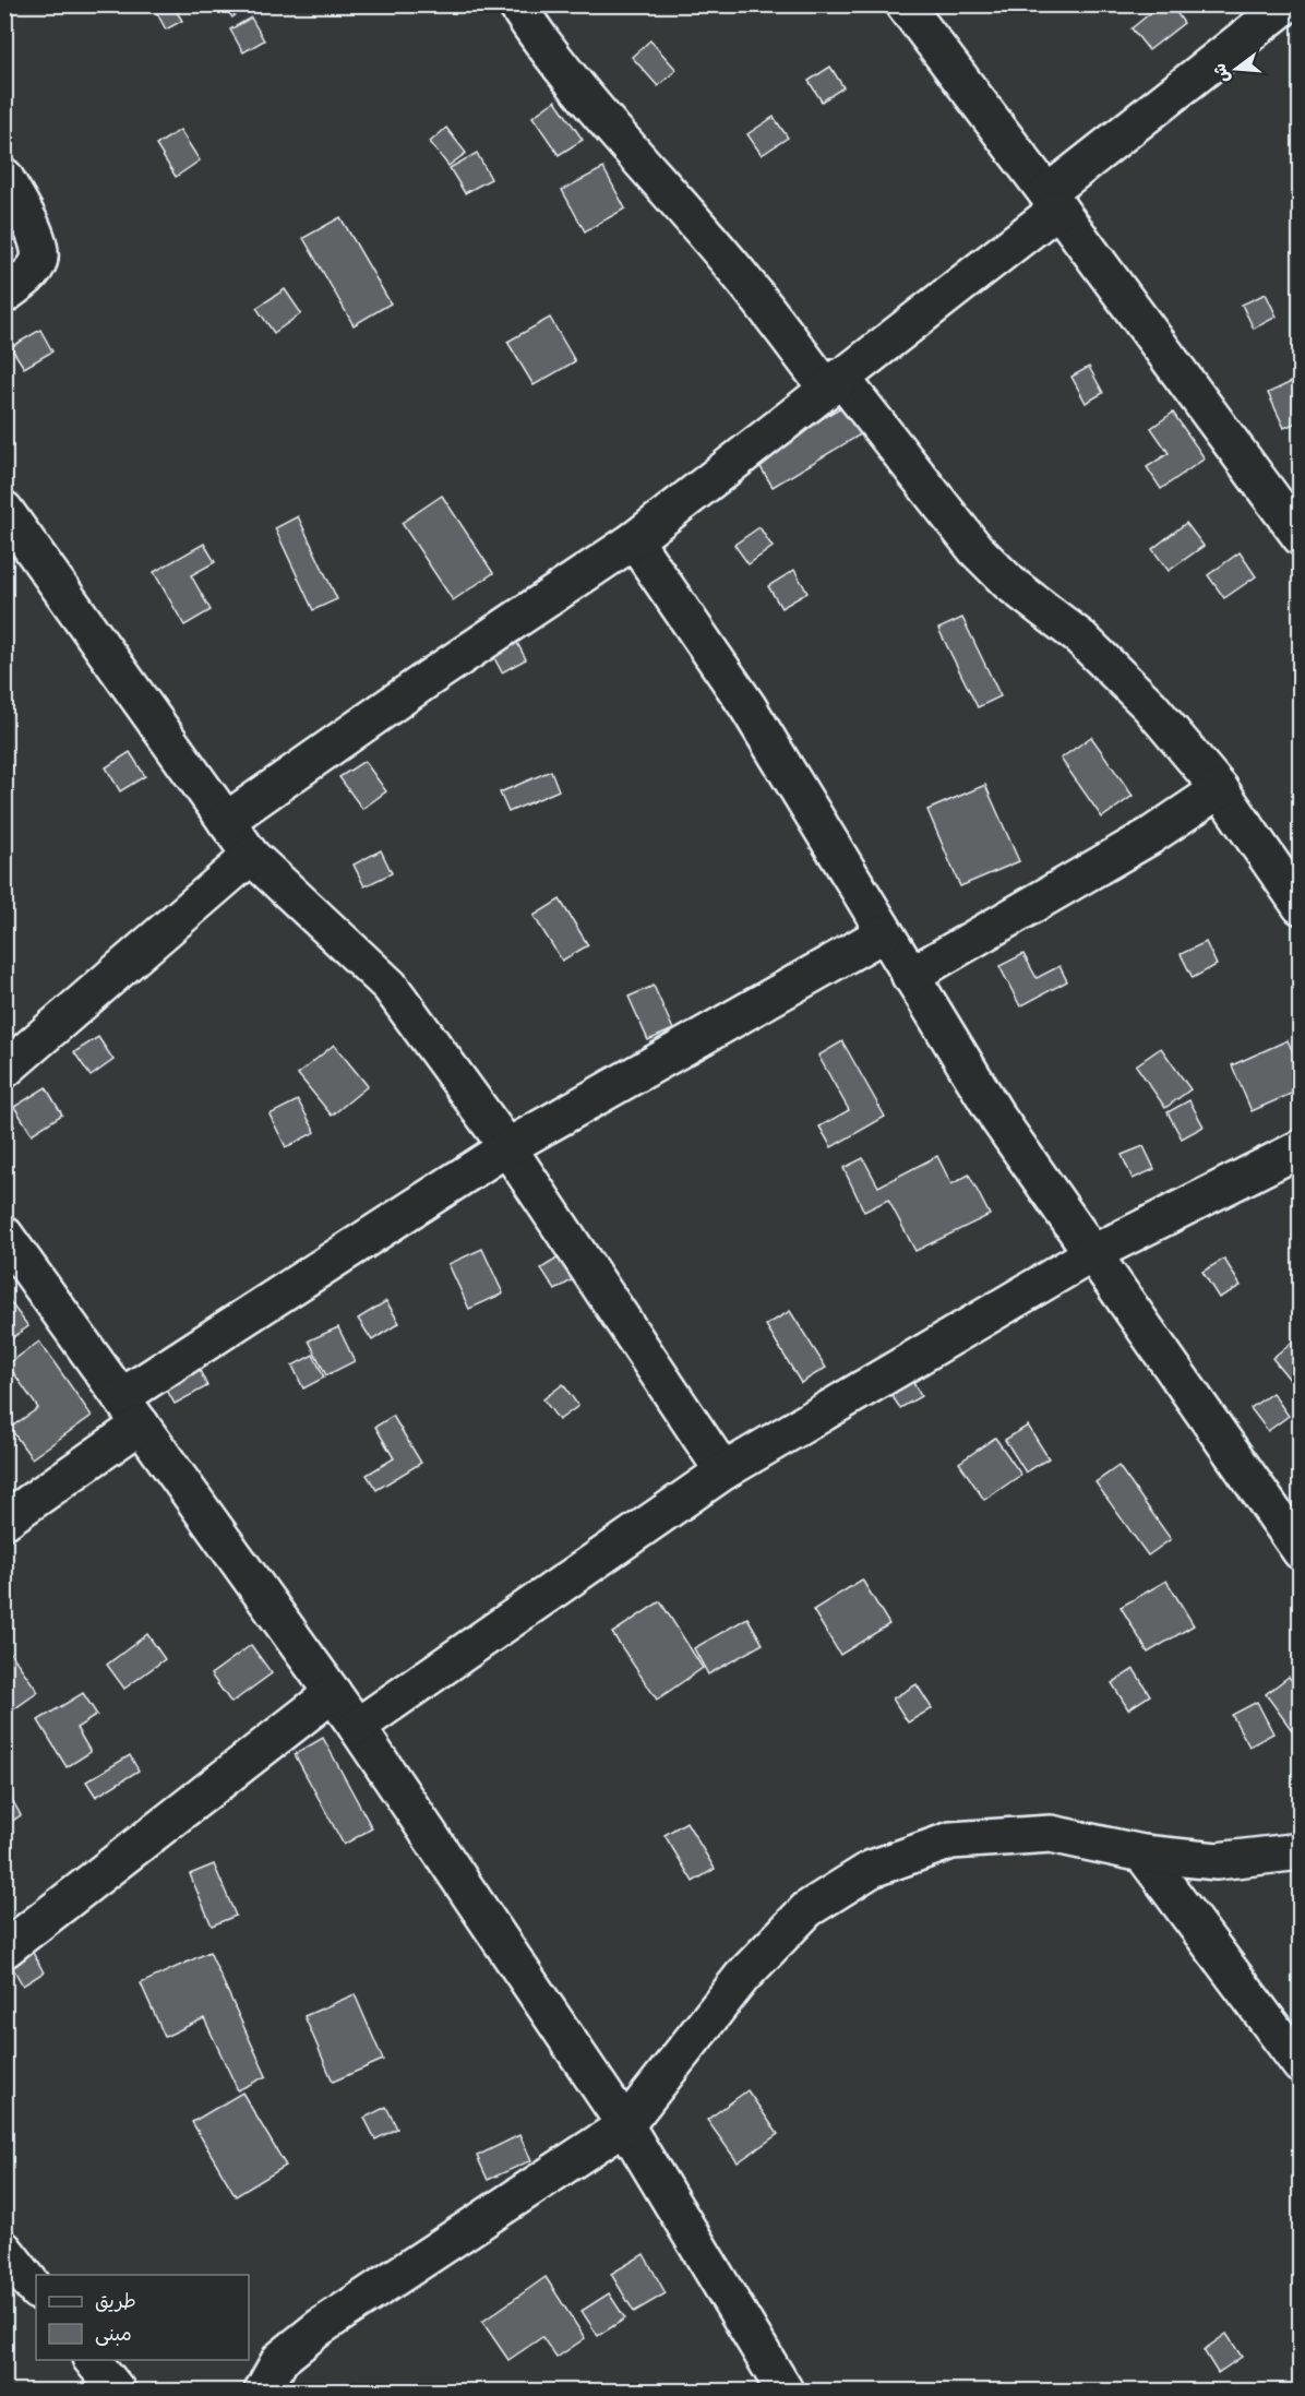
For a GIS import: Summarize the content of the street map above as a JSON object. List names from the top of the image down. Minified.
{"legend":["طريق","مبنى"],"north":"left"}
